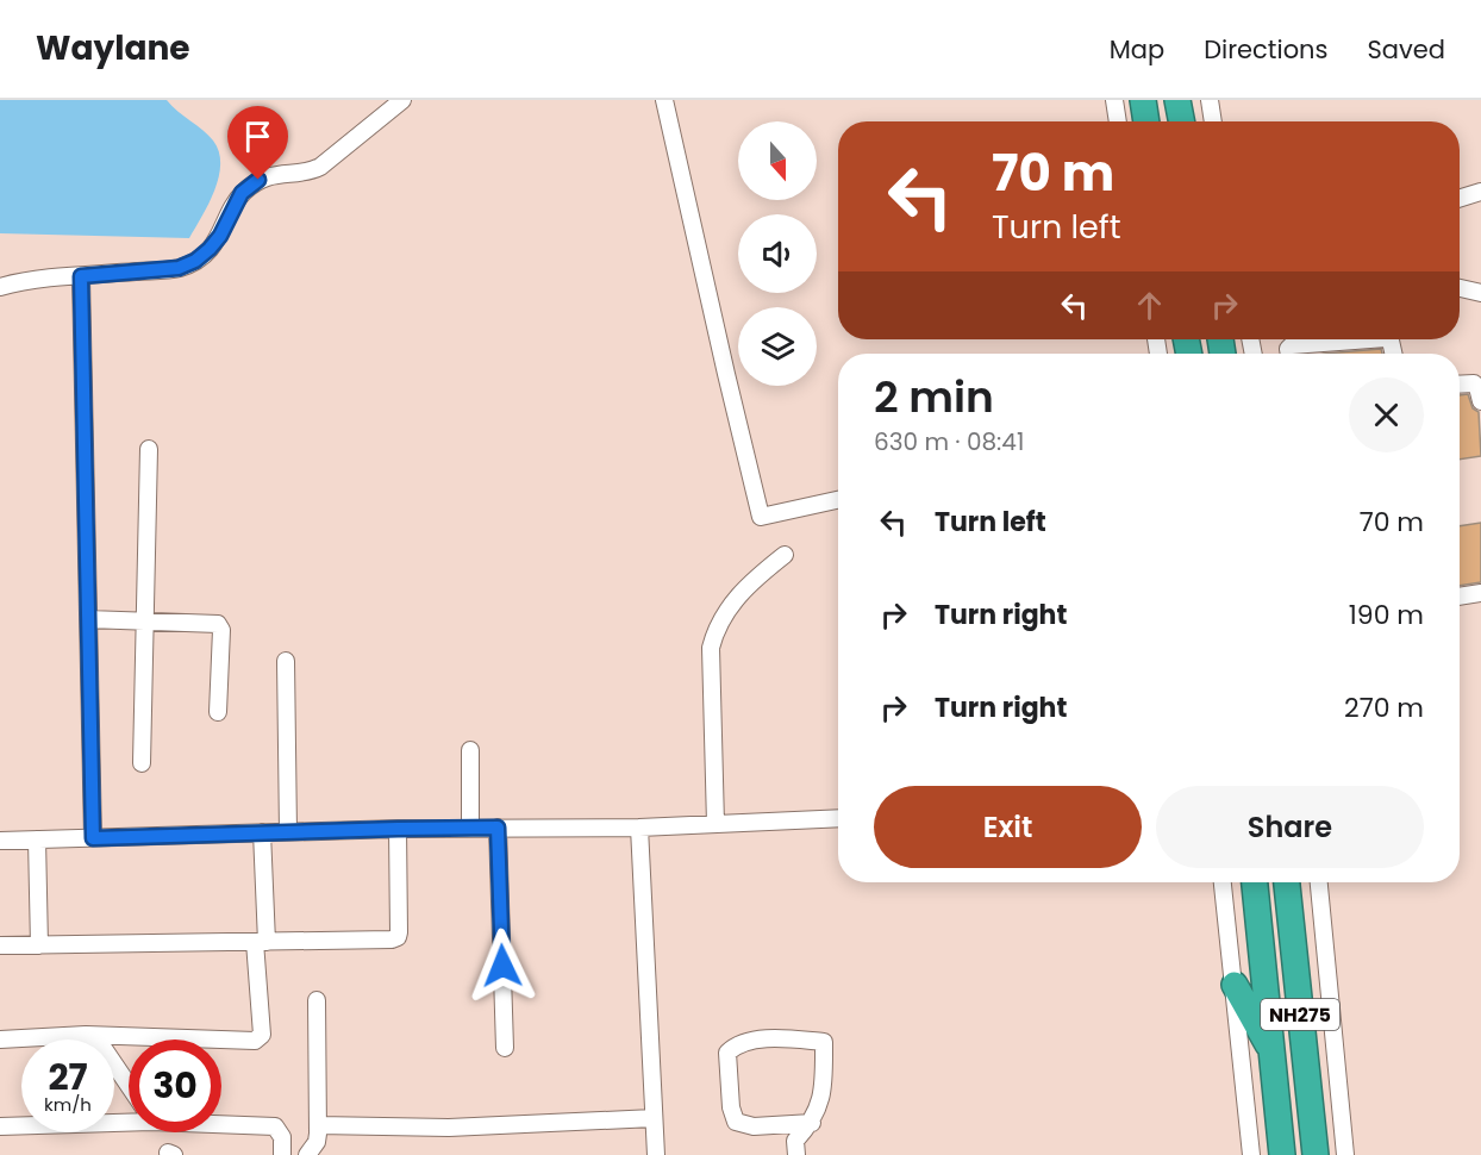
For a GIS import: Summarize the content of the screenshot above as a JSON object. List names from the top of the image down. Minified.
{"streets":{"highway":["NH275"]},"north":"bottom","page":{"header":"Waylane","nav":["Map","Directions","Saved"],"turn":["70 m","Turn left"],"heading":["2 min","630 m · 08:41"],"list":[{"name":"Turn left","value":"70 m"},{"name":"Turn right","value":"190 m"},{"name":"Turn right","value":"270 m"}],"buttons":["Exit","Share"],"speed":"27 km/h","limit":"30"}}
